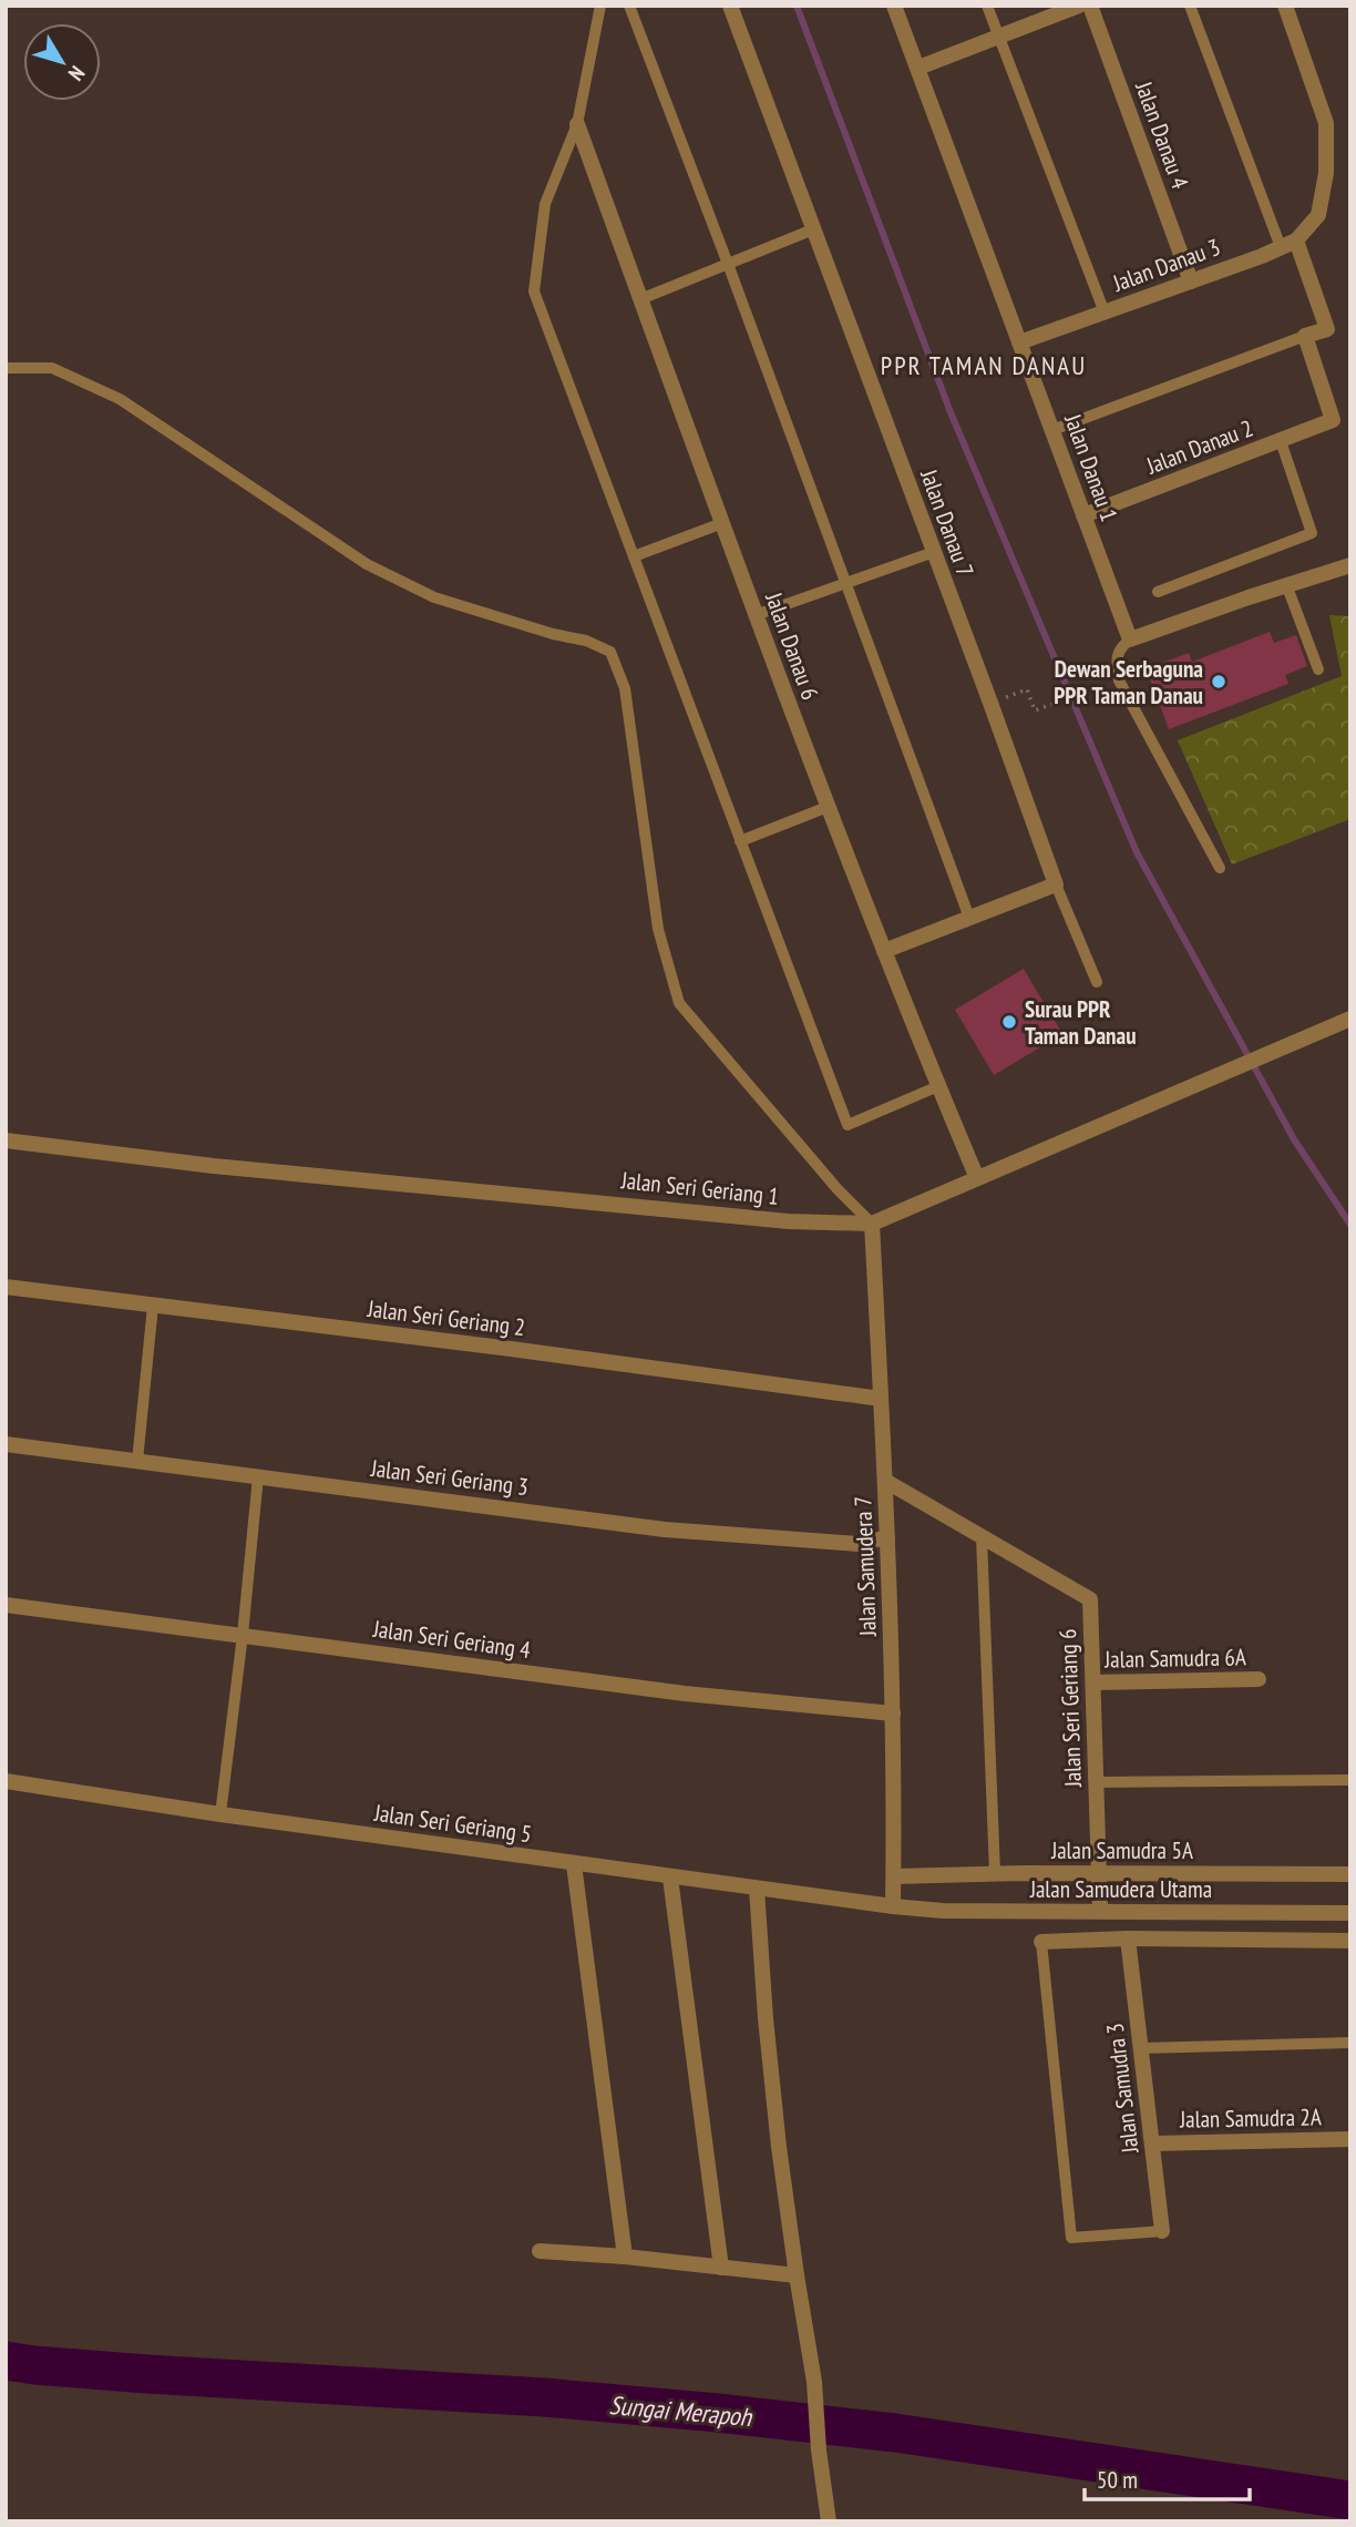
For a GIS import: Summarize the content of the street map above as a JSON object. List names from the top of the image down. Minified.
{"streets":{"street":["Jalan Danau 4","Jalan Danau 3","Jalan Danau 2","Jalan Danau 1","Jalan Danau 7","Jalan Danau 6","Jalan Seri Geriang 1","Jalan Seri Geriang 2","Jalan Seri Geriang 3","Jalan Samudera 7","Jalan Seri Geriang 4","Jalan Samudra 6A","Jalan Seri Geriang 6","Jalan Seri Geriang 5","Jalan Samudra 5A","Jalan Samudera Utama","Jalan Samudra 3","Jalan Samudra 2A"]},"crossings":[["Jalan Danau 4","Jalan Danau 3"],["Jalan Danau 3","Jalan Danau 1"],["Jalan Danau 2","Jalan Danau 1"],["Jalan Danau 6","Jalan Seri Geriang 1"],["Jalan Seri Geriang 1","Jalan Samudera 7"],["Jalan Seri Geriang 2","Jalan Samudera 7"],["Jalan Seri Geriang 3","Jalan Samudera 7"],["Jalan Samudera 7","Jalan Seri Geriang 4"],["Jalan Samudera 7","Jalan Seri Geriang 6"],["Jalan Samudera 7","Jalan Seri Geriang 5"],["Jalan Samudera 7","Jalan Samudra 5A"],["Jalan Samudera 7","Jalan Samudera Utama"],["Jalan Samudra 6A","Jalan Seri Geriang 6"],["Jalan Seri Geriang 6","Jalan Samudra 5A"],["Jalan Seri Geriang 6","Jalan Samudera Utama"],["Jalan Seri Geriang 5","Jalan Samudera Utama"],["Jalan Samudra 3","Jalan Samudra 2A"]],"districts":["PPR TAMAN DANAU"],"water":["Sungai Merapoh"],"places":["Dewan Serbaguna PPR Taman Danau","Surau PPR Taman Danau"],"scale_bar":"50 m","north":"bottom right"}
